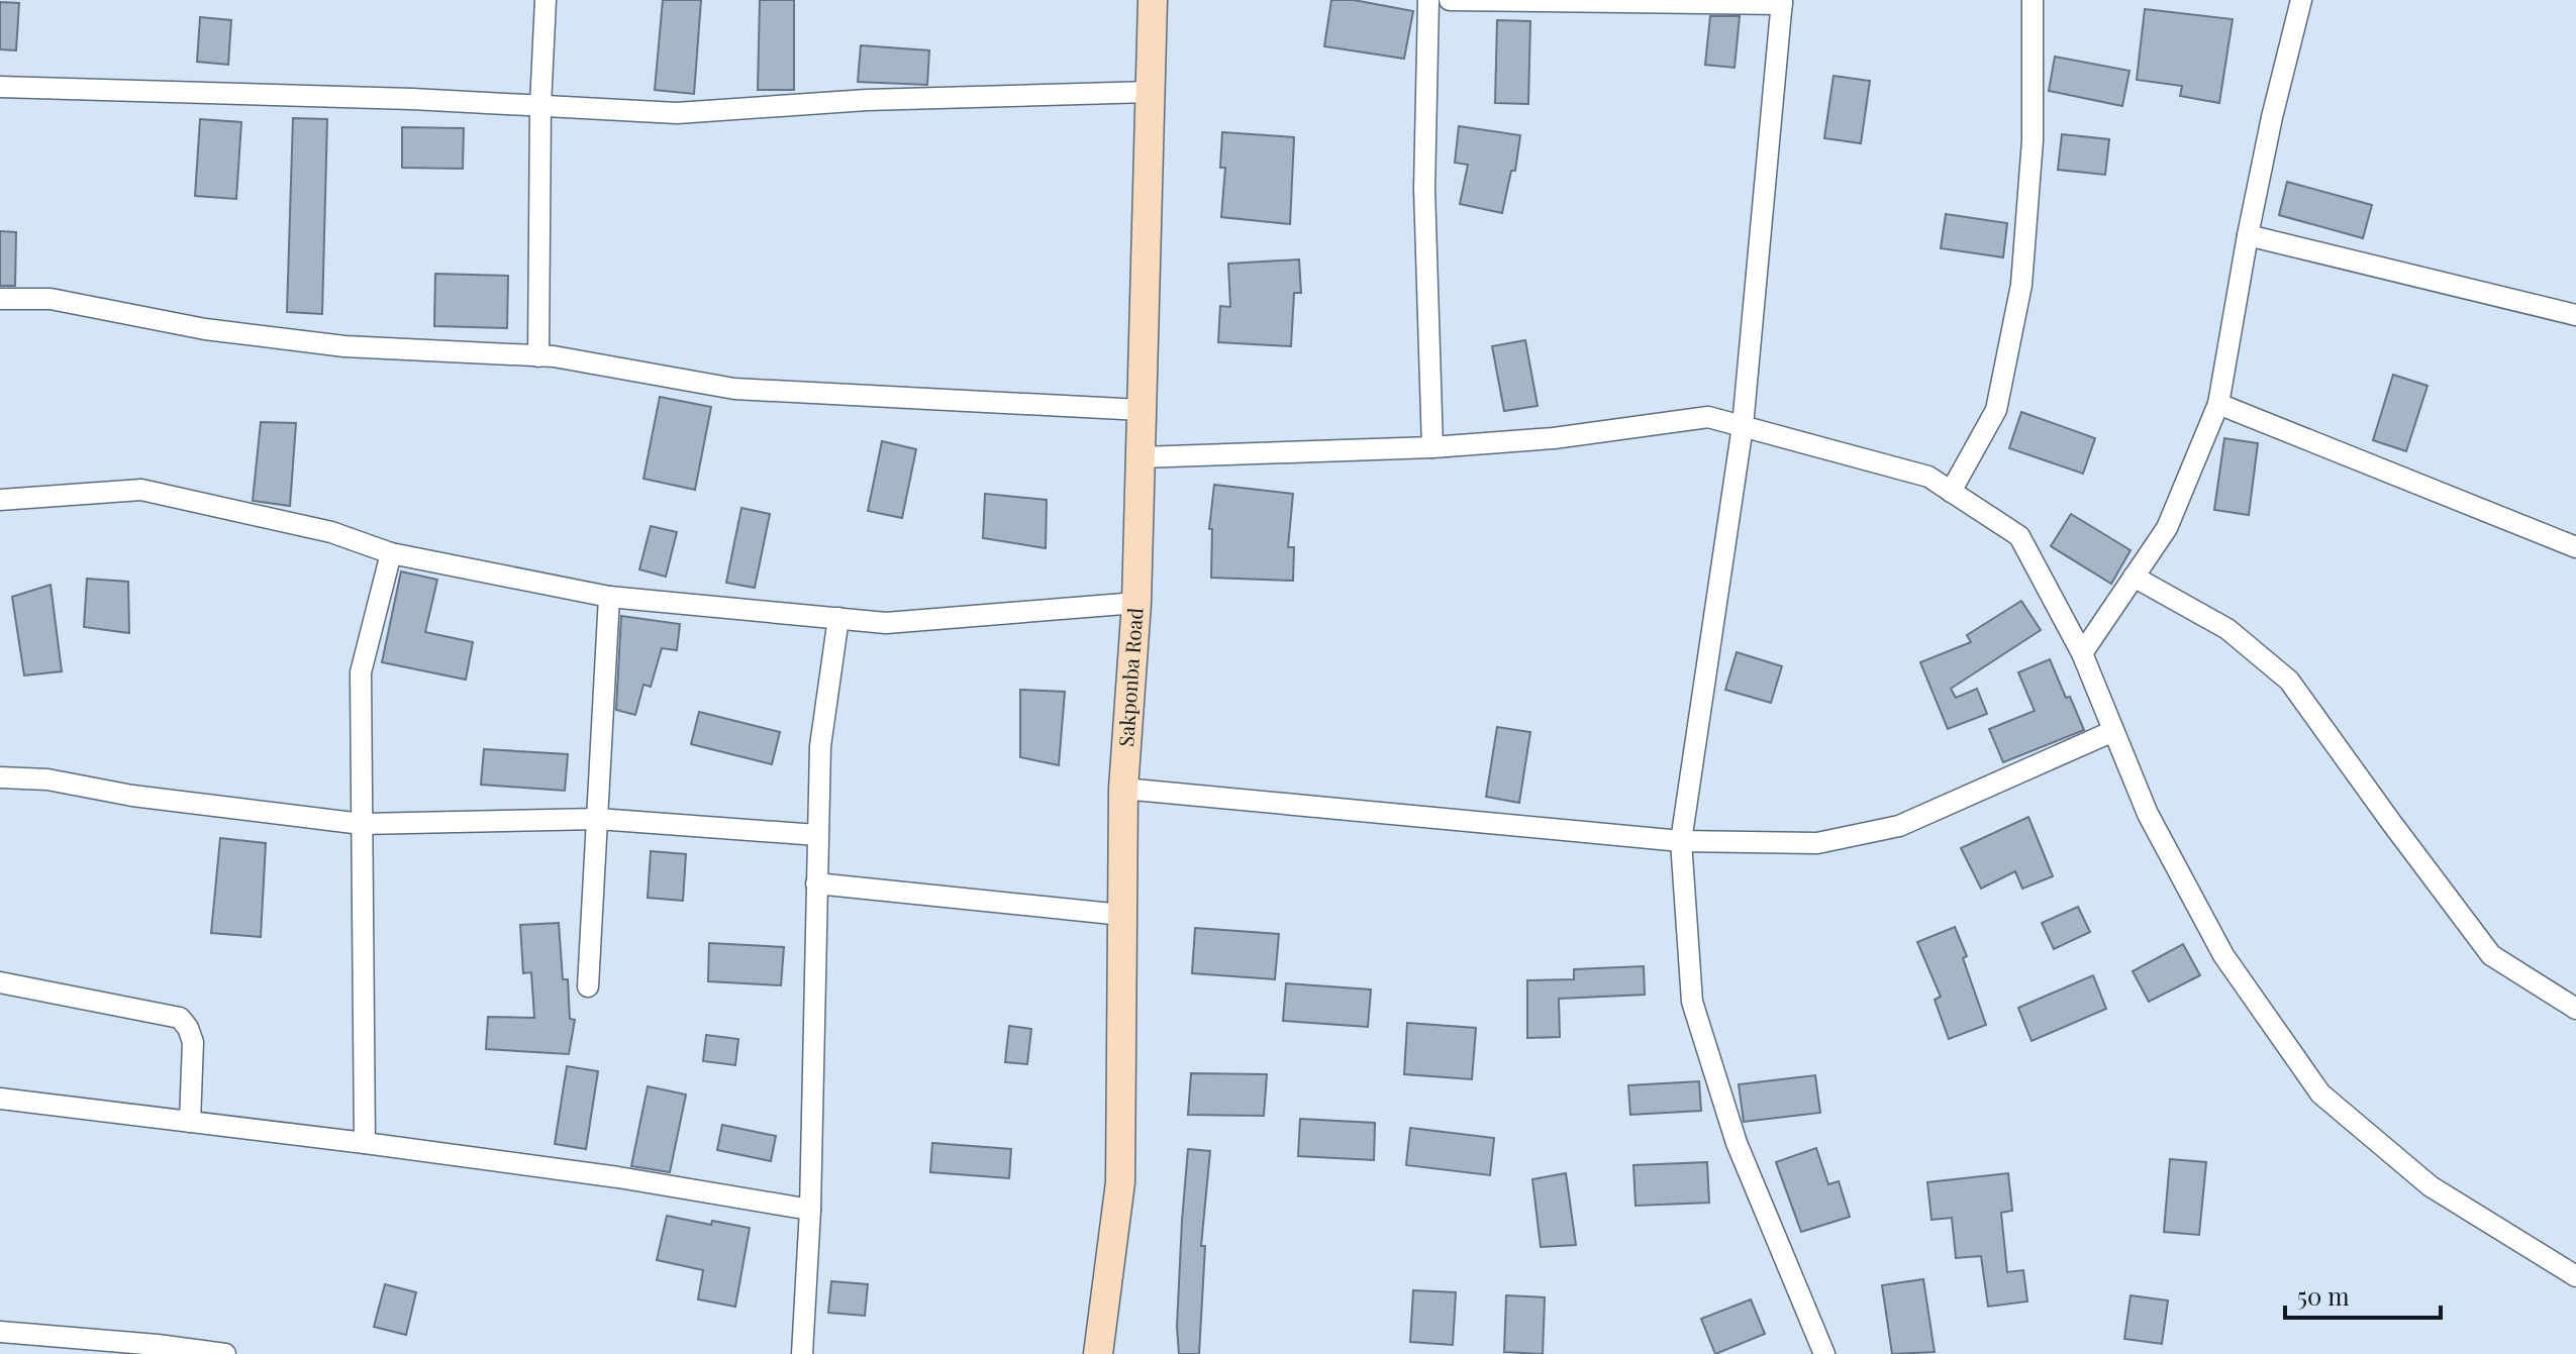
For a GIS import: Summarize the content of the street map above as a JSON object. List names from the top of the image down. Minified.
{"streets":{"main road":["Sakponba Road"]},"scale_bar":"50 m"}
